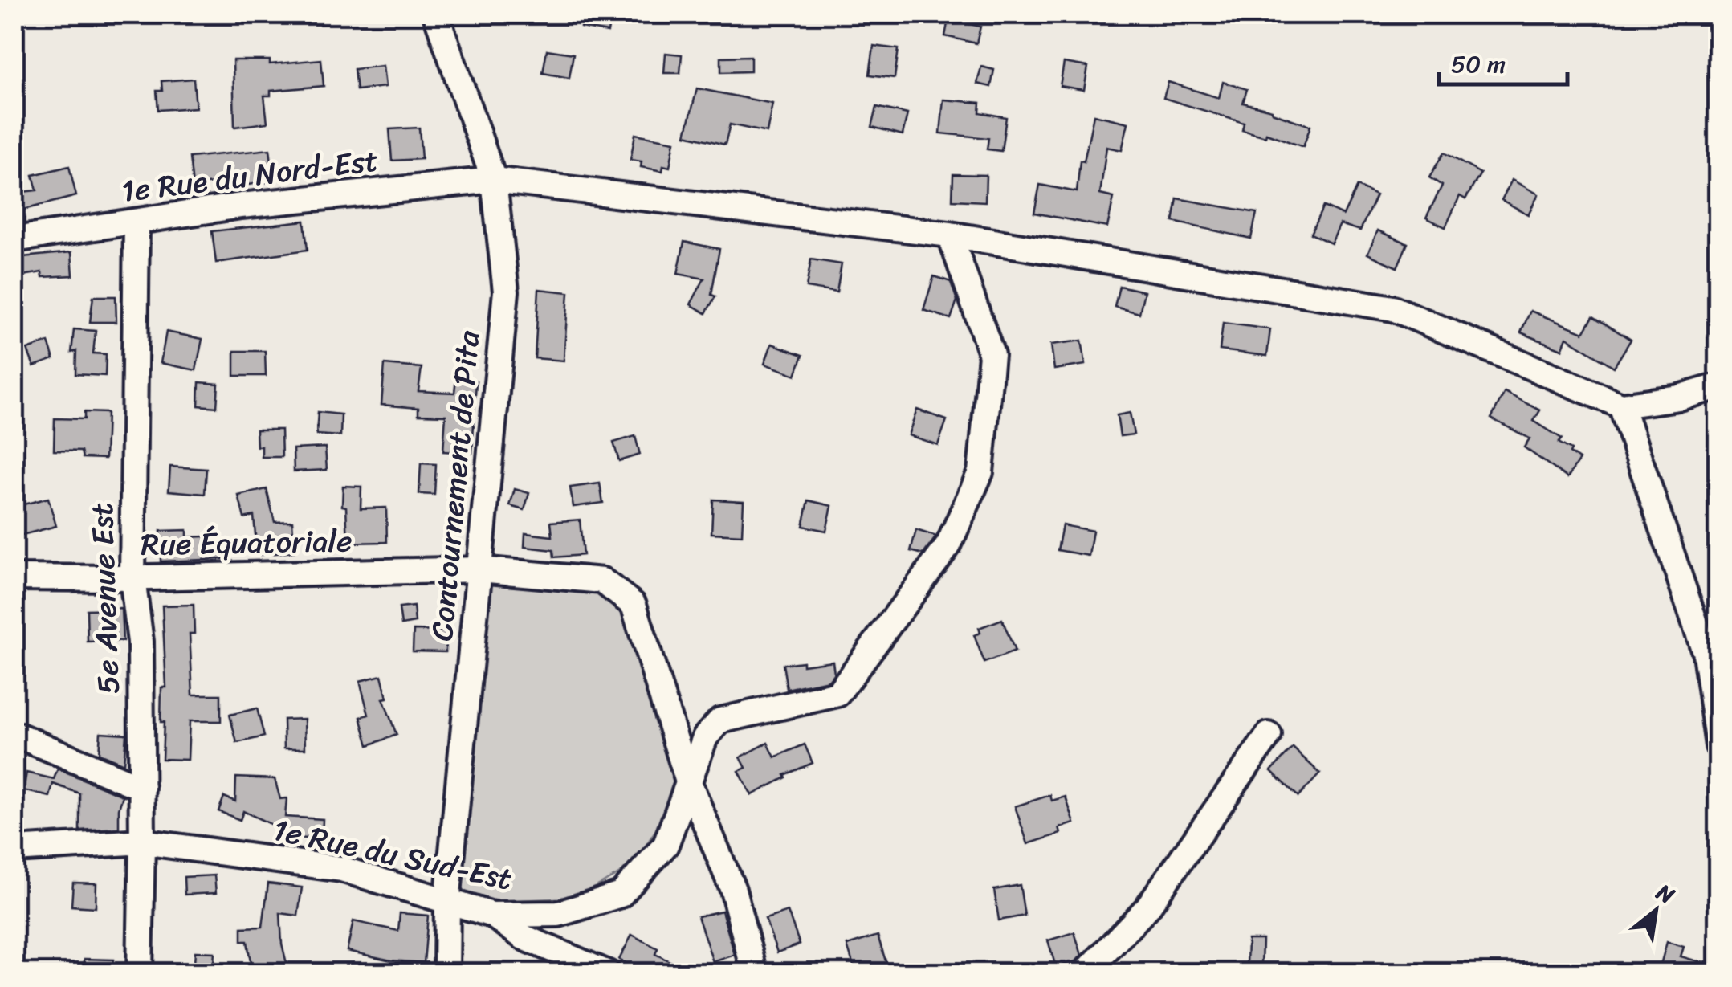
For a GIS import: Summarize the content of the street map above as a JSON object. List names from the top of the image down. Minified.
{"streets":{"street":["1e Rue du Nord-Est","Contournement de Pita","Rue Équatoriale","5e Avenue Est","1e Rue du Sud-Est"]},"crossings":[["1e Rue du Nord-Est","Contournement de Pita"],["1e Rue du Nord-Est","5e Avenue Est"],["1e Rue du Nord-Est","1e Rue du Sud-Est"],["Contournement de Pita","Rue Équatoriale"],["Contournement de Pita","1e Rue du Sud-Est"],["Rue Équatoriale","5e Avenue Est"],["Rue Équatoriale","1e Rue du Sud-Est"],["5e Avenue Est","1e Rue du Sud-Est"]],"scale_bar":"50 m","north":"top right"}
